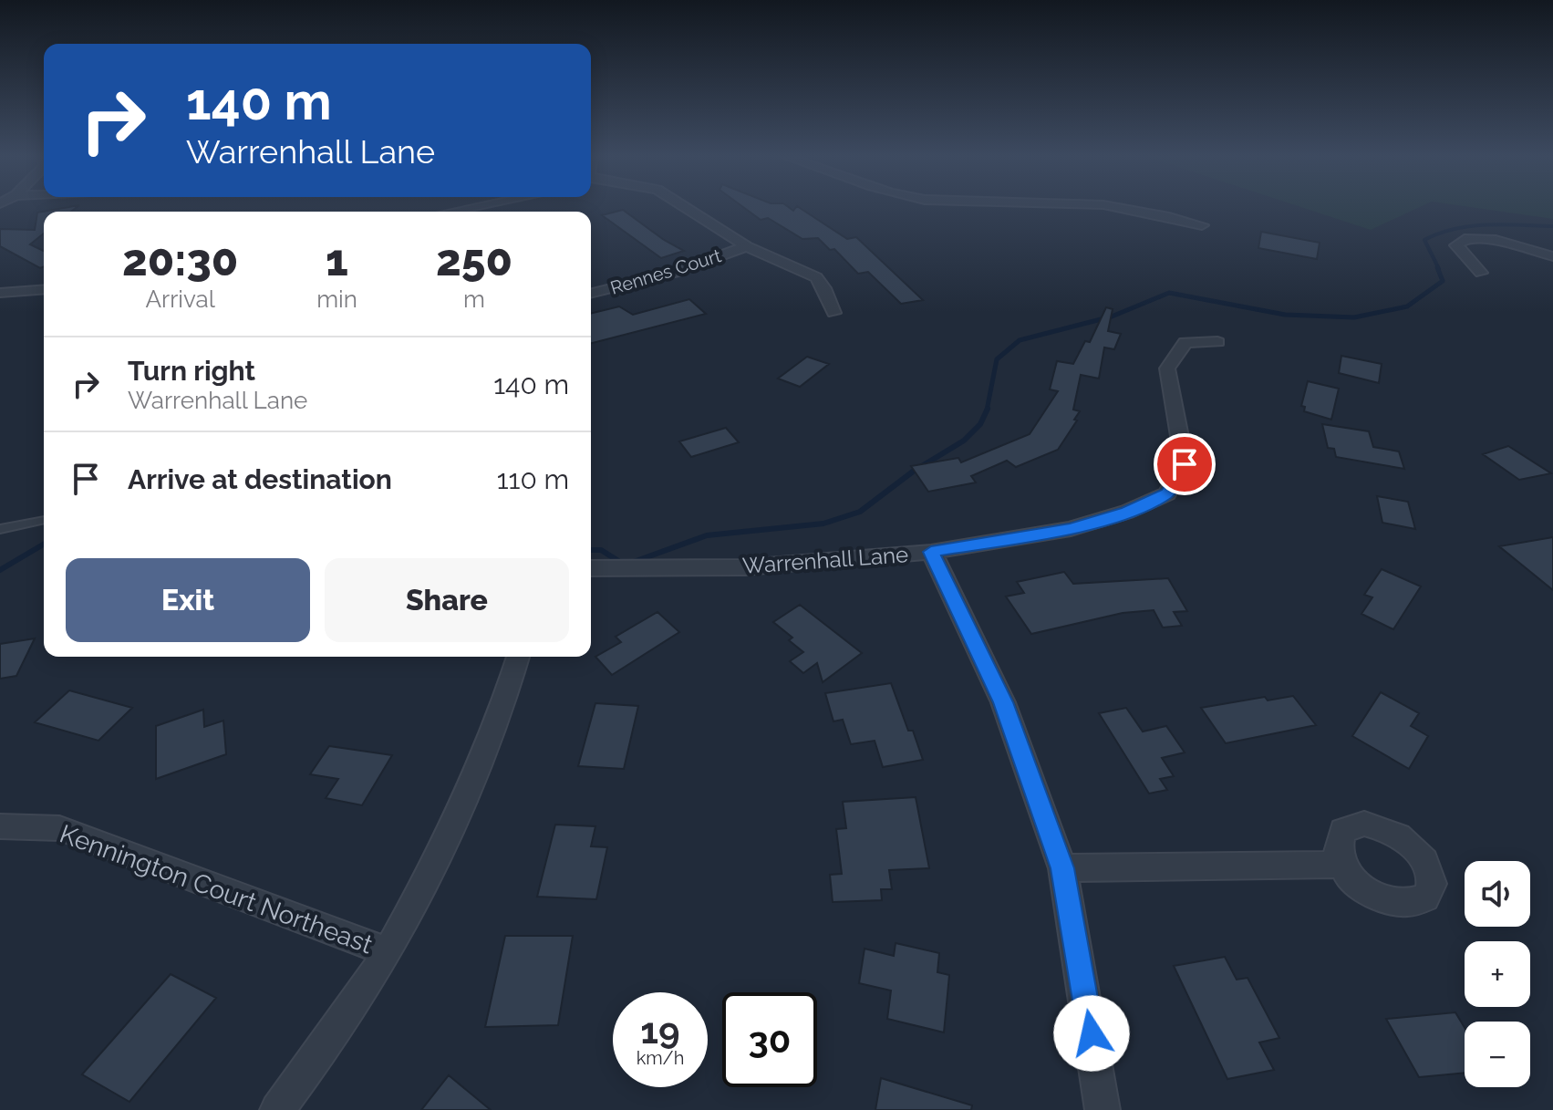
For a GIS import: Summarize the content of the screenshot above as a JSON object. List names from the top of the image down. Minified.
{"streets":{"street":["Rennes Court","Warrenhall Lane","Kennington Court Northeast"]},"page":{"turn":["140 m","Warrenhall Lane"],"eta":["20:30","Arrival","1","min","250","m"],"list":[{"name":"Turn right","note":"Warrenhall Lane","value":"140 m"},{"name":"Arrive at destination","value":"110 m"}],"buttons":["Exit","Share"],"map_buttons":["+","−"],"speed":"19 km/h","limit":"30"}}
